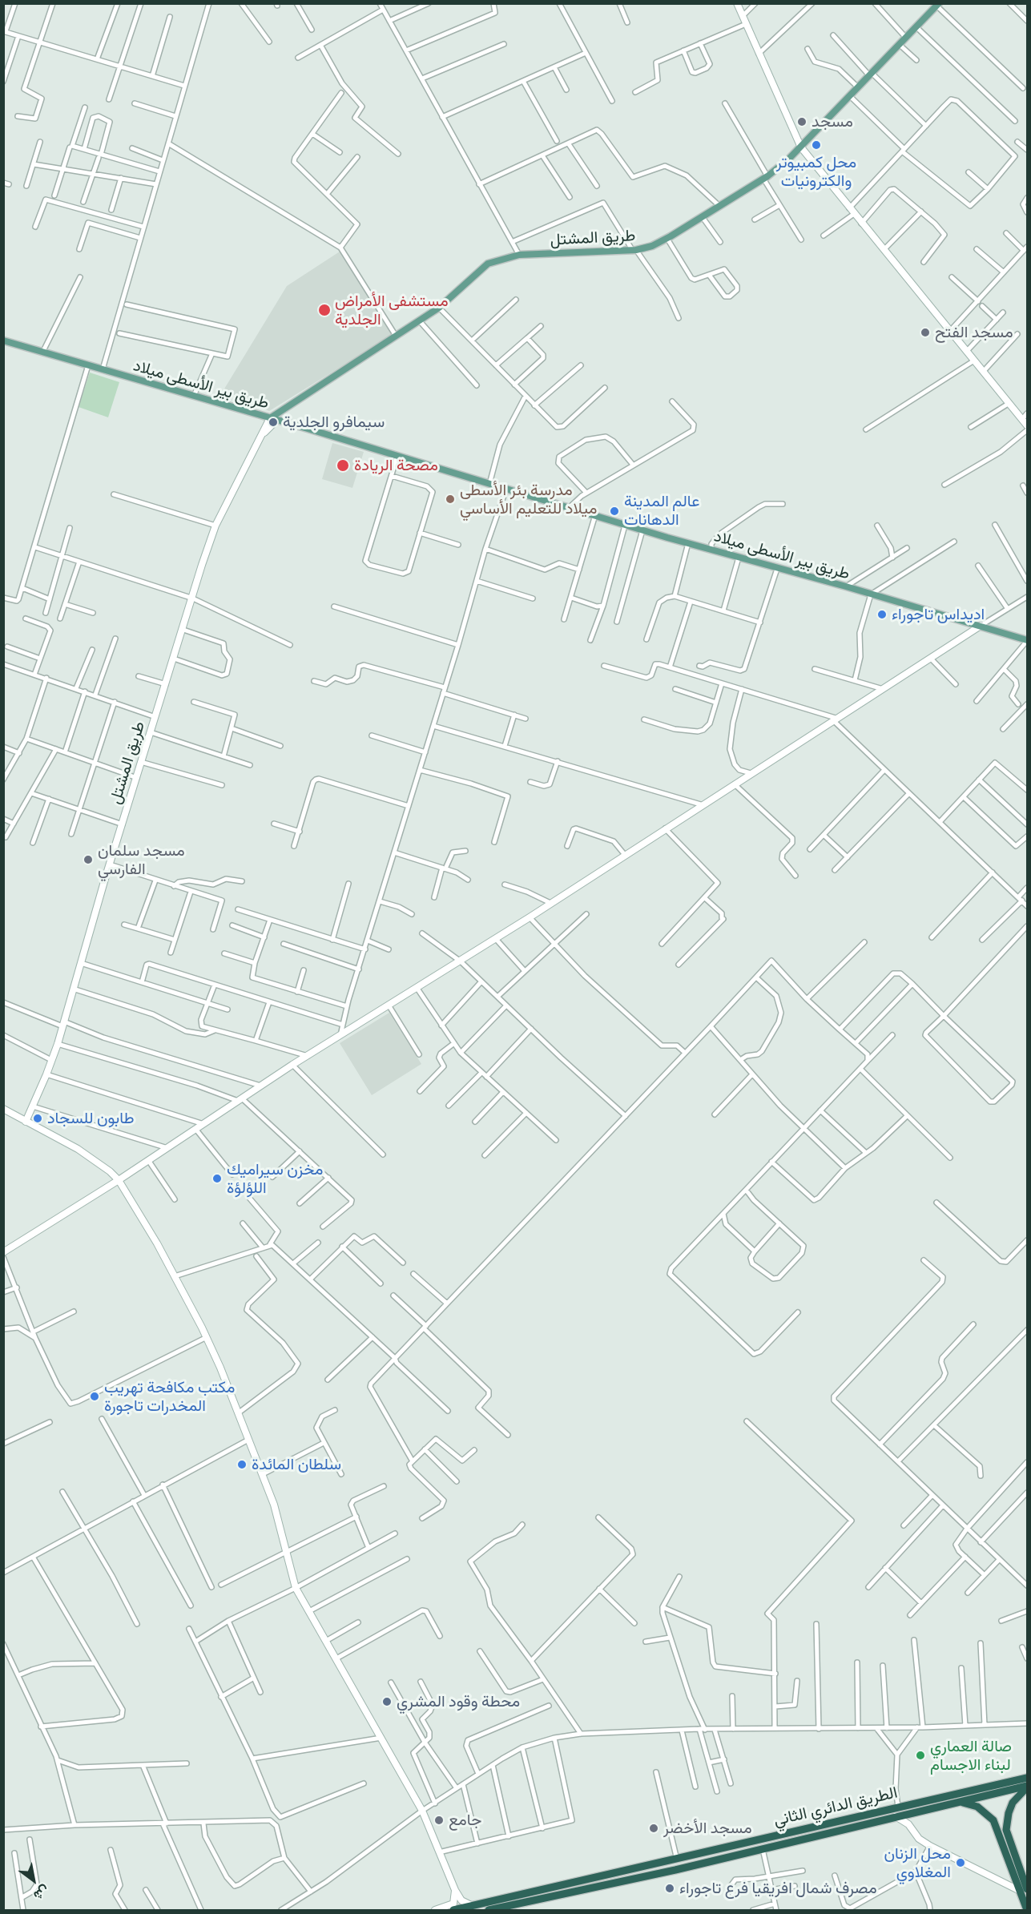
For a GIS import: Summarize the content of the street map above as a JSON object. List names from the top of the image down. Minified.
{"streets":{"highway":["الطريق الدائري الثاني"],"main road":["طريق المشتل","طريق بير الأسطى ميلاد"]},"crossings":[["طريق المشتل","طريق بير الأسطى ميلاد"]],"places":["مسجد","محل كمبيوتر والكترونيات","مستشفى الأمراض الجلدية","مسجد الفتح","سيمافرو الجلدية","مصحة الريادة","مدرسة بئر الأسطى ميلاد للتعليم الأساسي","عالم المدينة الدهانات","اديداس تاجوراء","مسجد سلمان الفارسي","طابون للسجاد","مخزن سيراميك اللؤلؤة","مكتب مكافحة تهريب المخدرات تاجورة","سلطان المائدة","محطة وقود المشري","صالة العماري لبناء الاجسام","جامع","مسجد الأخضر","محل الزنان المغلاوي","مصرف شمال افريقيا فرع تاجوراء"],"north":"bottom right"}
